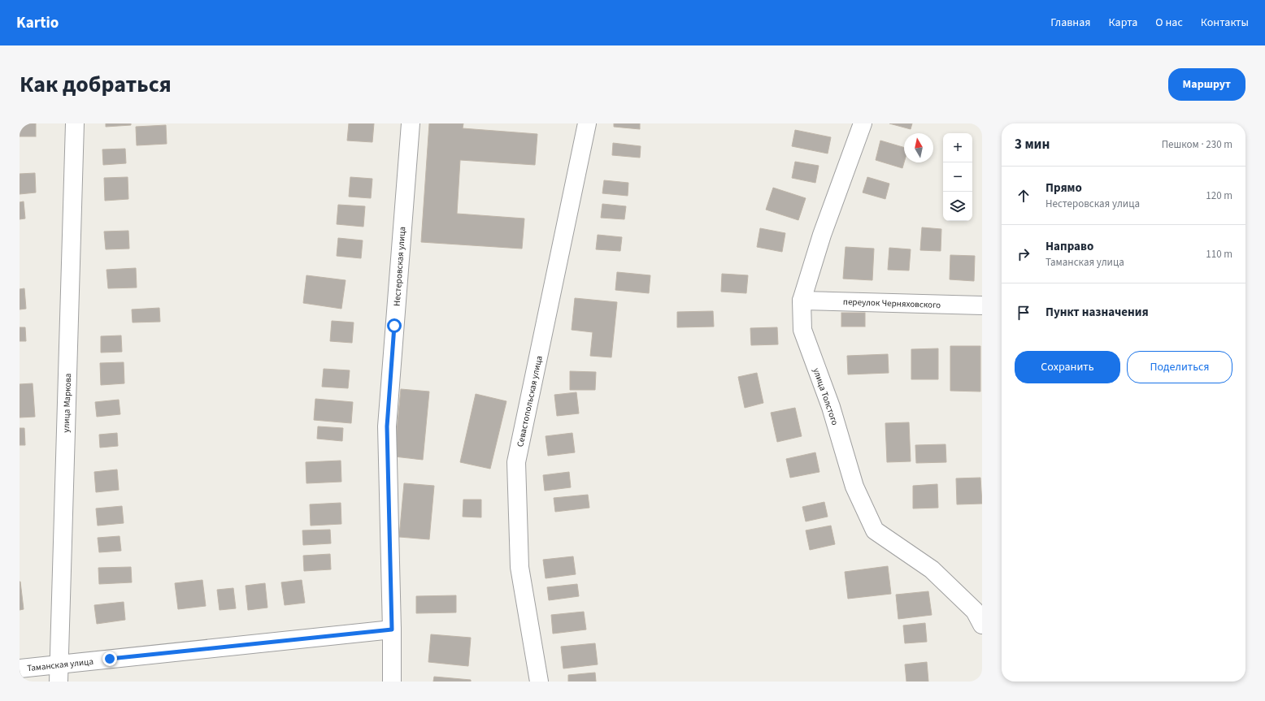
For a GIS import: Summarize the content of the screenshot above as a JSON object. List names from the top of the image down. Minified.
{"streets":{"street":["Нестеровская улица","переулок Черняховского","улица Толстого","Севастопольская улица","улица Маркова","Таманская улица"]},"crossings":[["Нестеровская улица","Таманская улица"],["переулок Черняховского","улица Толстого"],["улица Маркова","Таманская улица"]],"north":"top","page":{"header":"Kartio","nav":["Главная","Карта","О нас","Контакты"],"title":"Как добраться","buttons":["Маршрут",["Сохранить","Поделиться"]],"heading":["3 мин","Пешком · 230 m"],"map_buttons":["+","−"],"list":[["Прямо","Нестеровская улица","120 m"],["Направо","Таманская улица","110 m"],"Пункт назначения"]}}
